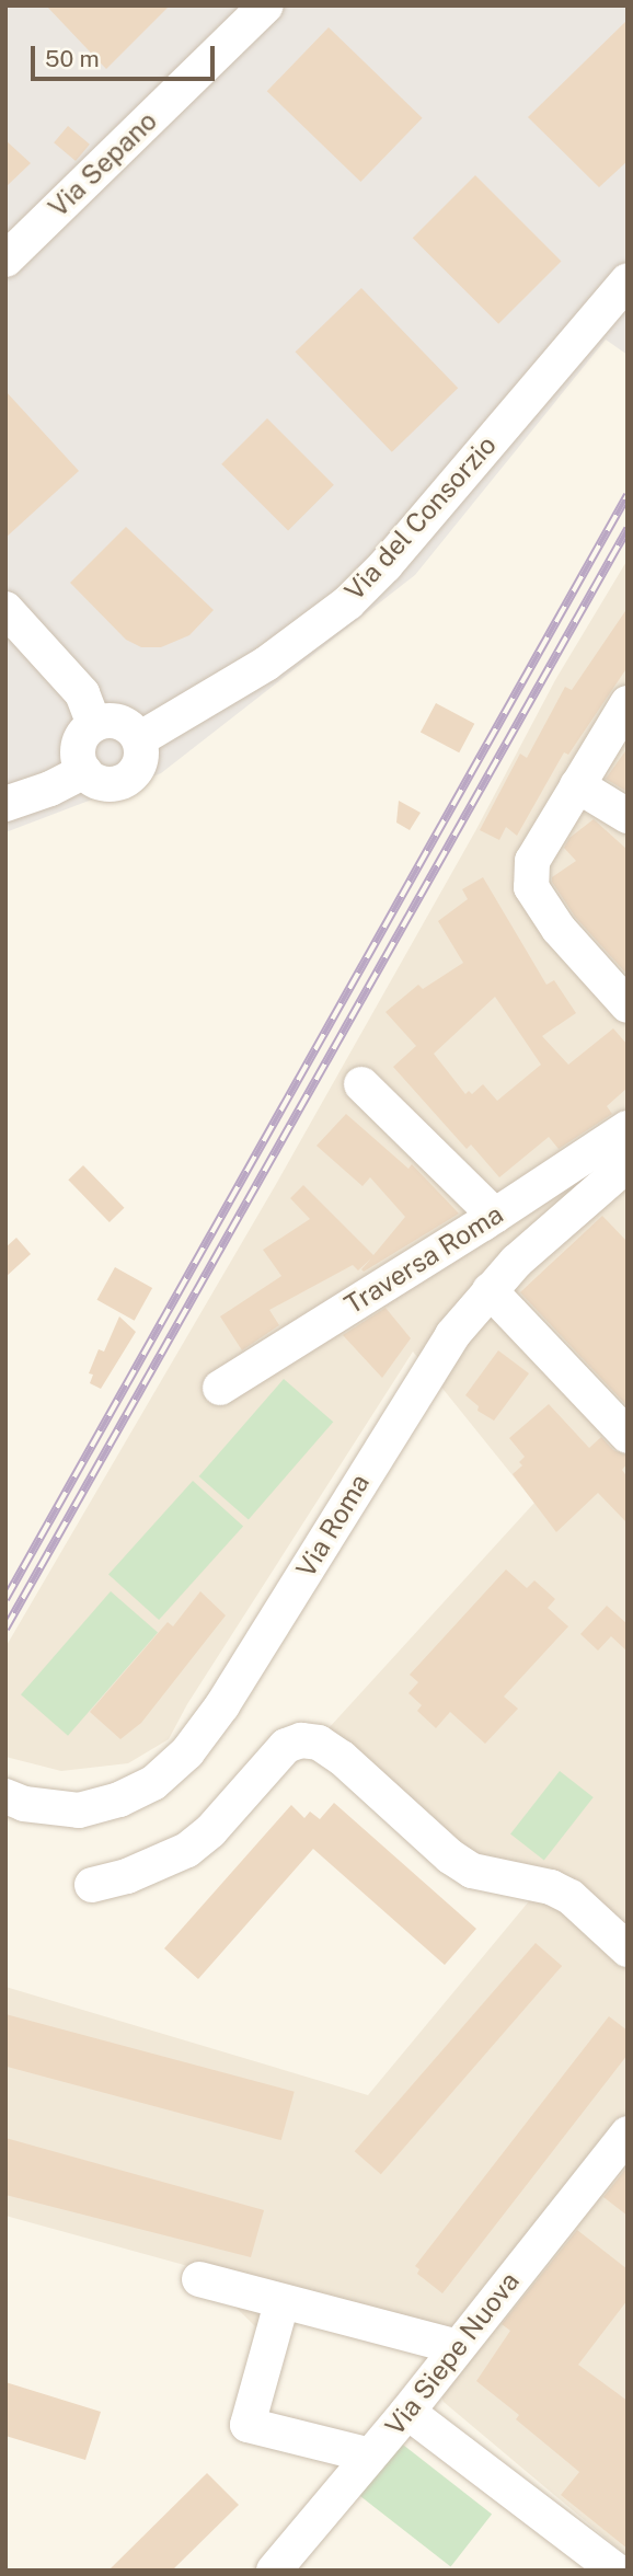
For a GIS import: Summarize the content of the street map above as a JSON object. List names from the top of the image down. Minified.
{"streets":{"street":["Via Sepano","Via del Consorzio","Traversa Roma","Via Roma","Via Siepe Nuova"]},"scale_bar":"50 m"}
